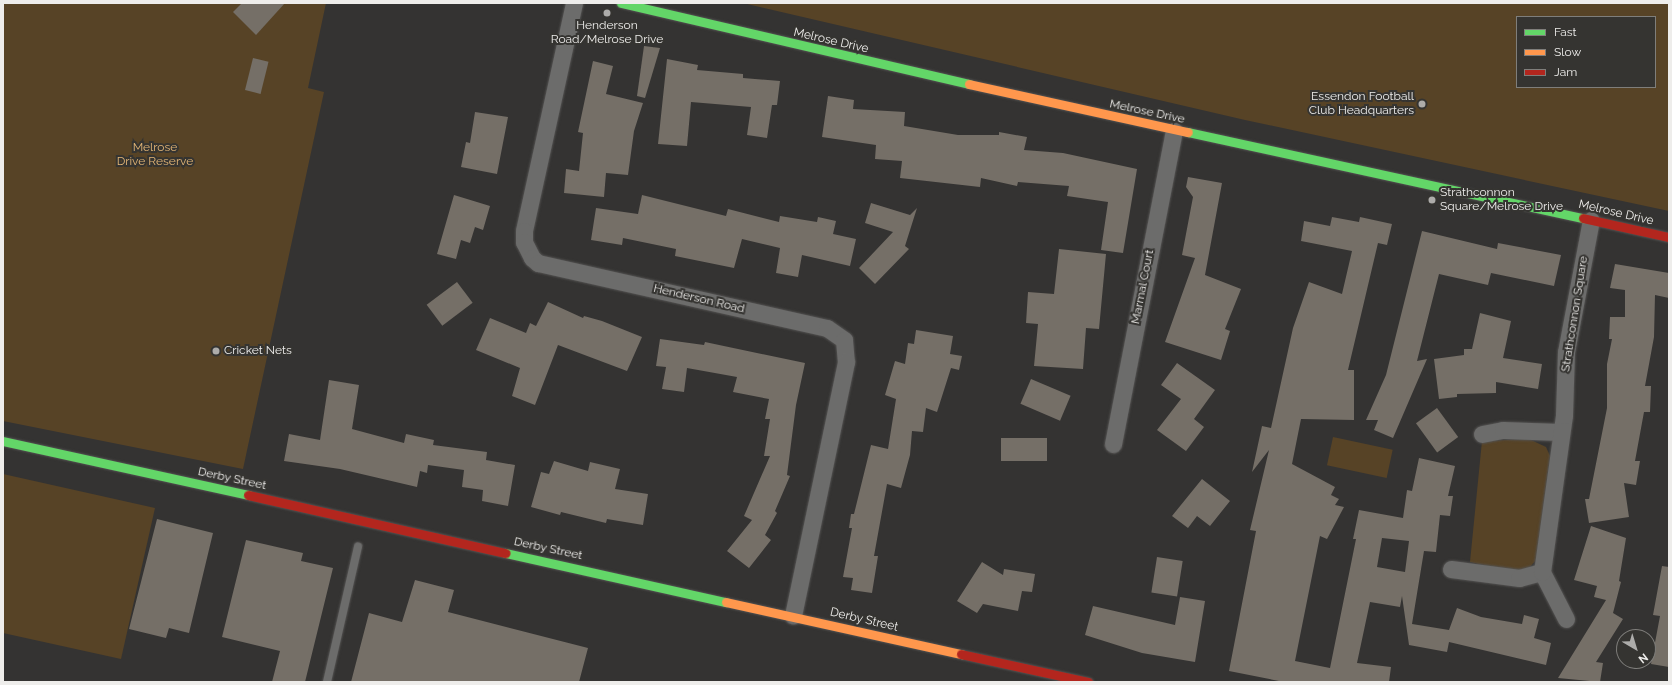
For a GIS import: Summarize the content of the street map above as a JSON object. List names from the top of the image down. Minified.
{"streets":{"street":["Melrose Drive","Marmal Court","Henderson Road","Strathconnon Square","Derby Street"]},"crossings":[["Melrose Drive","Marmal Court"],["Melrose Drive","Strathconnon Square"],["Henderson Road","Derby Street"]],"parks":["Melrose Drive Reserve"],"places":["Henderson Road/Melrose Drive","Essendon Football Club Headquarters","Strathconnon Square/Melrose Drive","Cricket Nets"],"legend":["Fast","Slow","Jam"],"north":"bottom right"}
